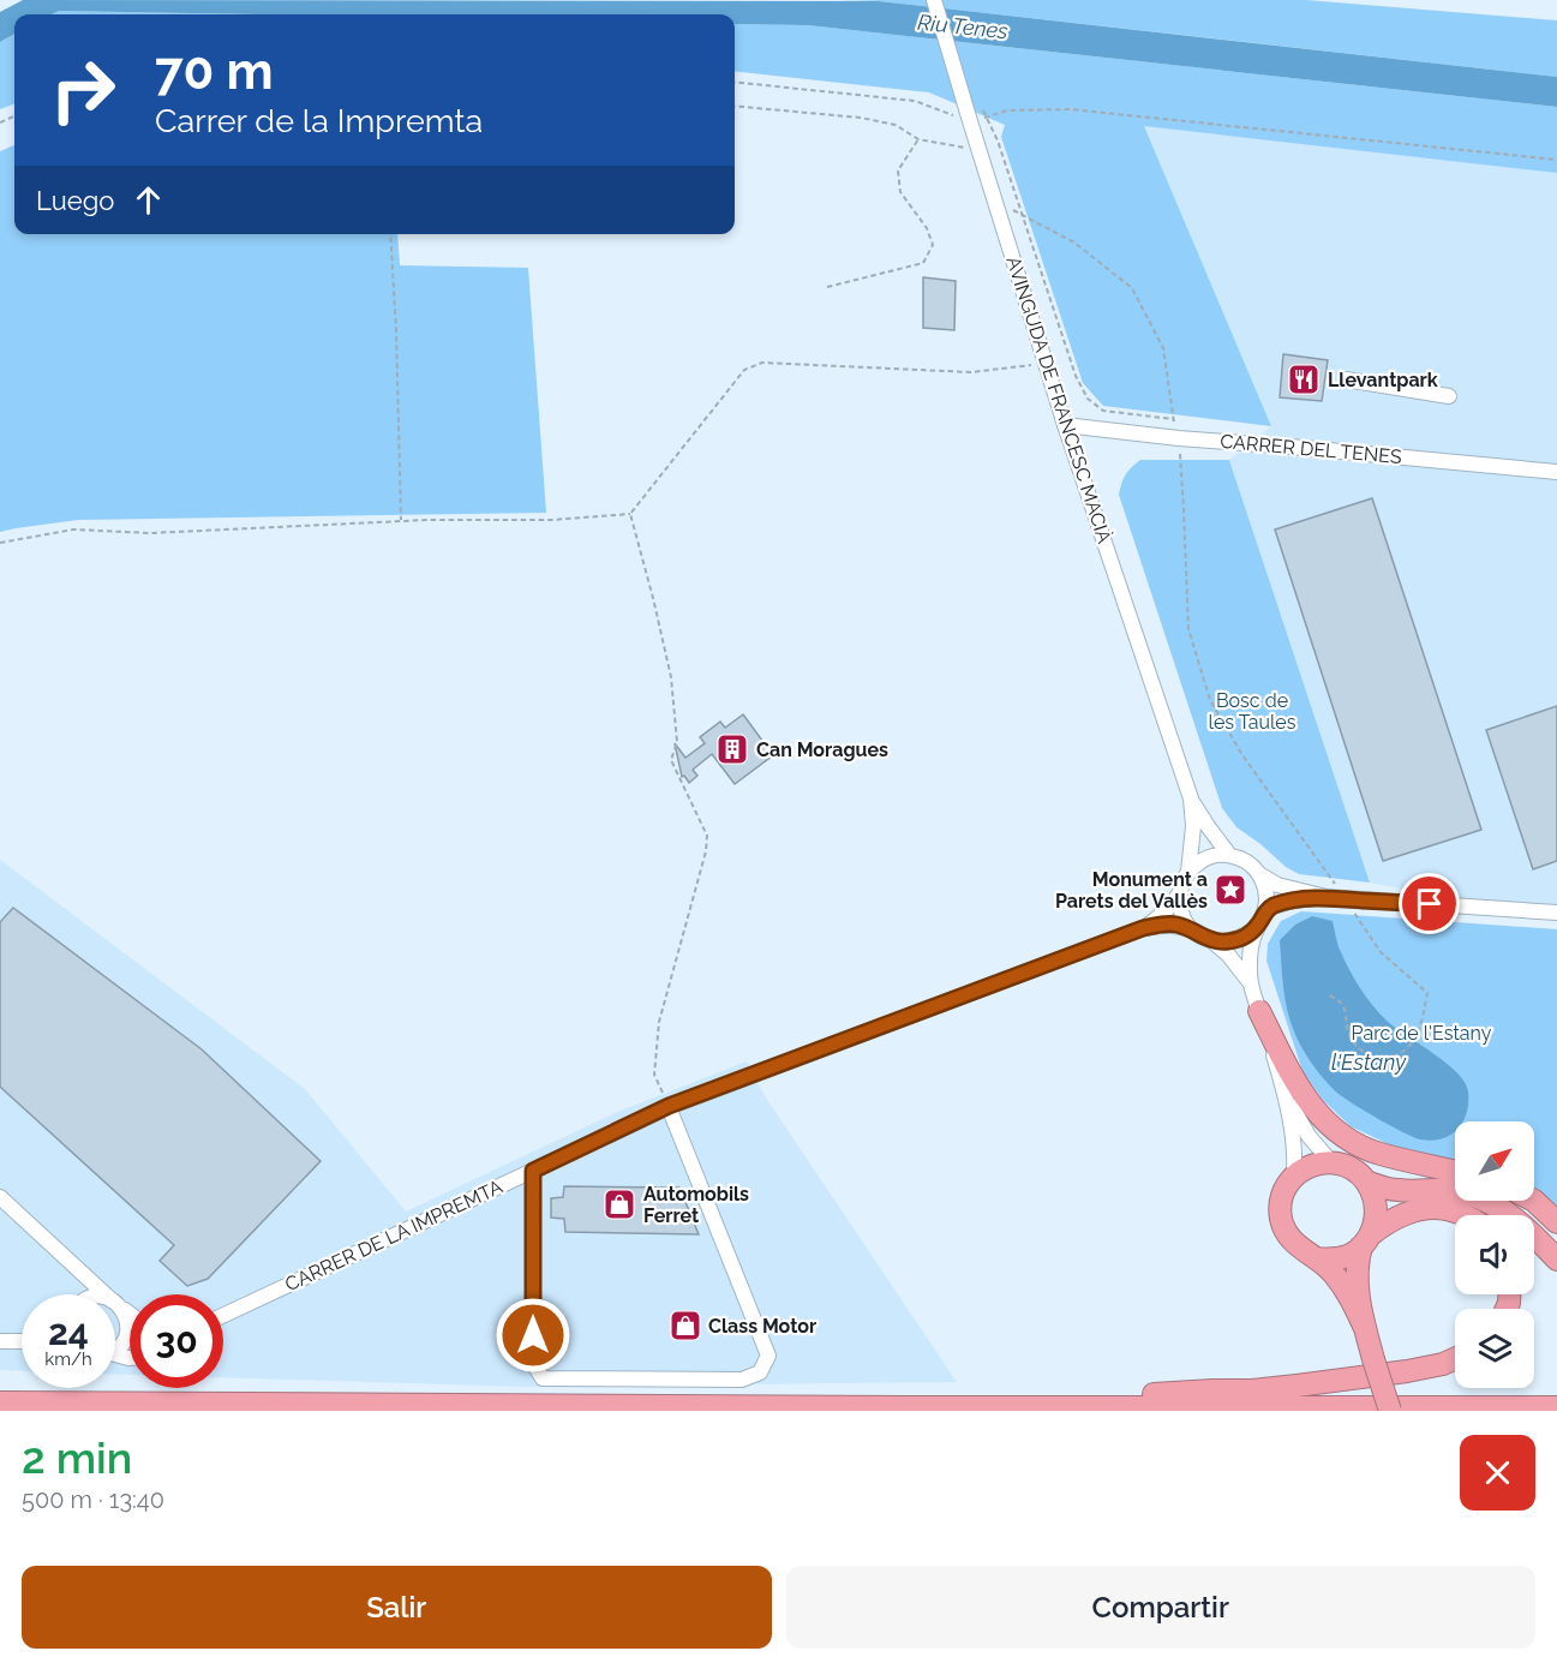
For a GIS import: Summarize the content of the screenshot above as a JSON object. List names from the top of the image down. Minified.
{"streets":{"street":["AVINGUDA DE FRANCESC MACIÀ","CARRER DEL TENES","CARRER DE LA IMPREMTA"]},"crossings":[["AVINGUDA DE FRANCESC MACIÀ","CARRER DEL TENES"]],"water":["Riu Tenes","l'Estany"],"parks":["Bosc de les Taules","Parc de l'Estany"],"places":{"restaurant":["Llevantpark"],"building":["Can Moragues"],"place":["Monument a Parets del Vallès"],"shop":["Automobils Ferret","Class Motor"]},"north":"top right","page":{"turn":["70 m","Carrer de la Impremta"],"then":"Luego","speed":"24 km/h","limit":"30","heading":["2 min","500 m · 13:40"],"buttons":["Salir","Compartir"]}}
